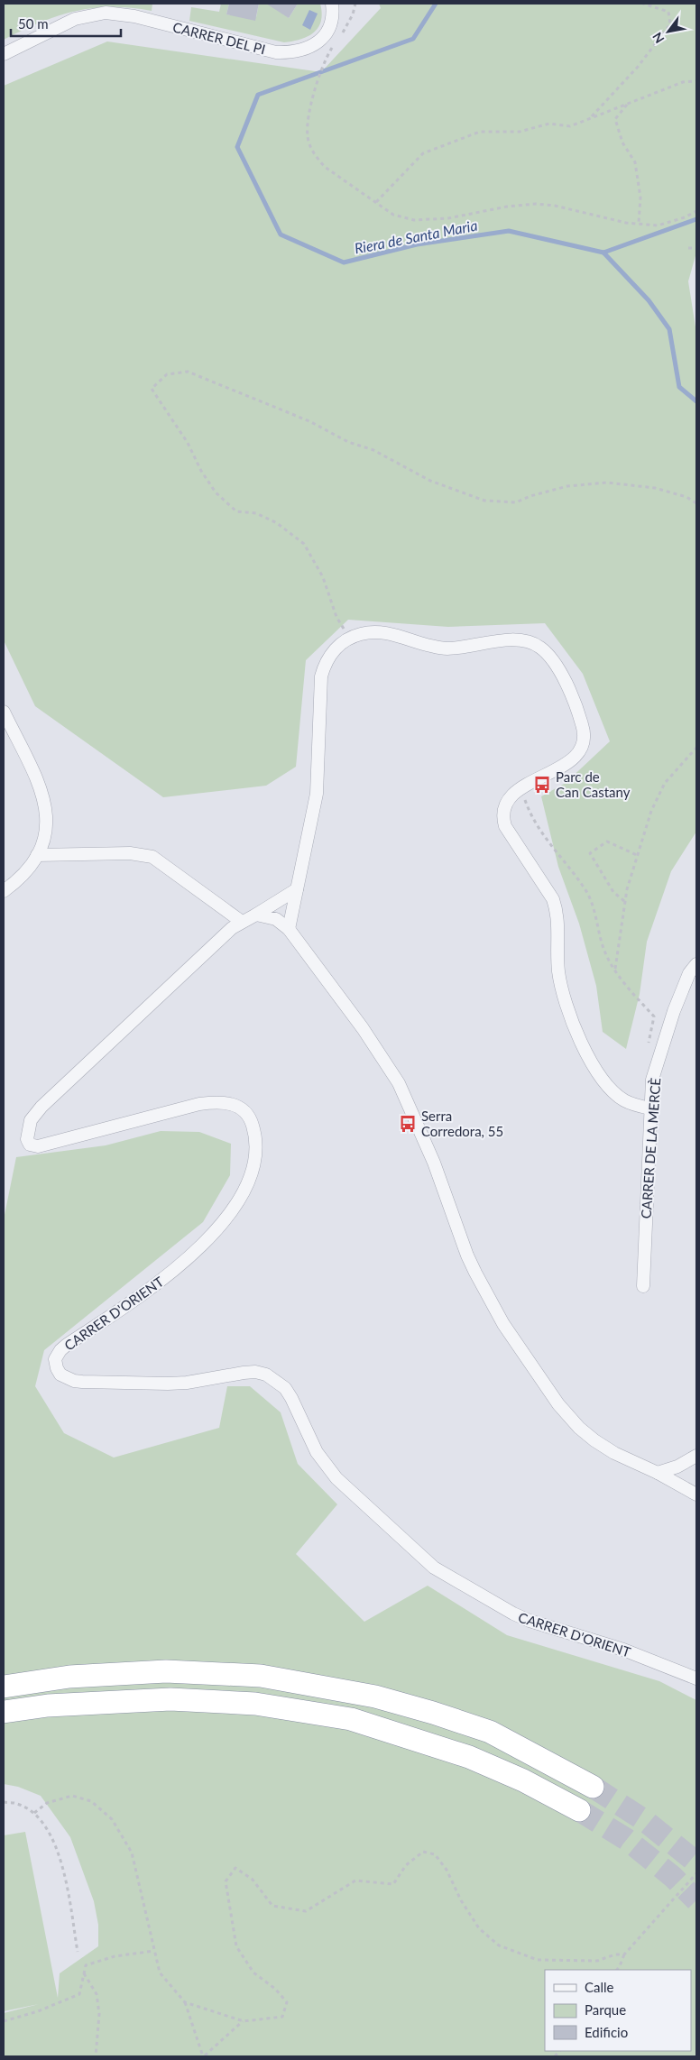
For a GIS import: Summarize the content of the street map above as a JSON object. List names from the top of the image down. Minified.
{"streets":{"street":["CARRER DEL PI","CARRER DE LA MERCÈ","CARRER D'ORIENT"]},"water":["Riera de Santa Maria"],"places":{"bus stop":["Parc de Can Castany","Serra Corredora, 55"]},"legend":["Calle","Parque","Edificio"],"scale_bar":"50 m","north":"bottom left"}
